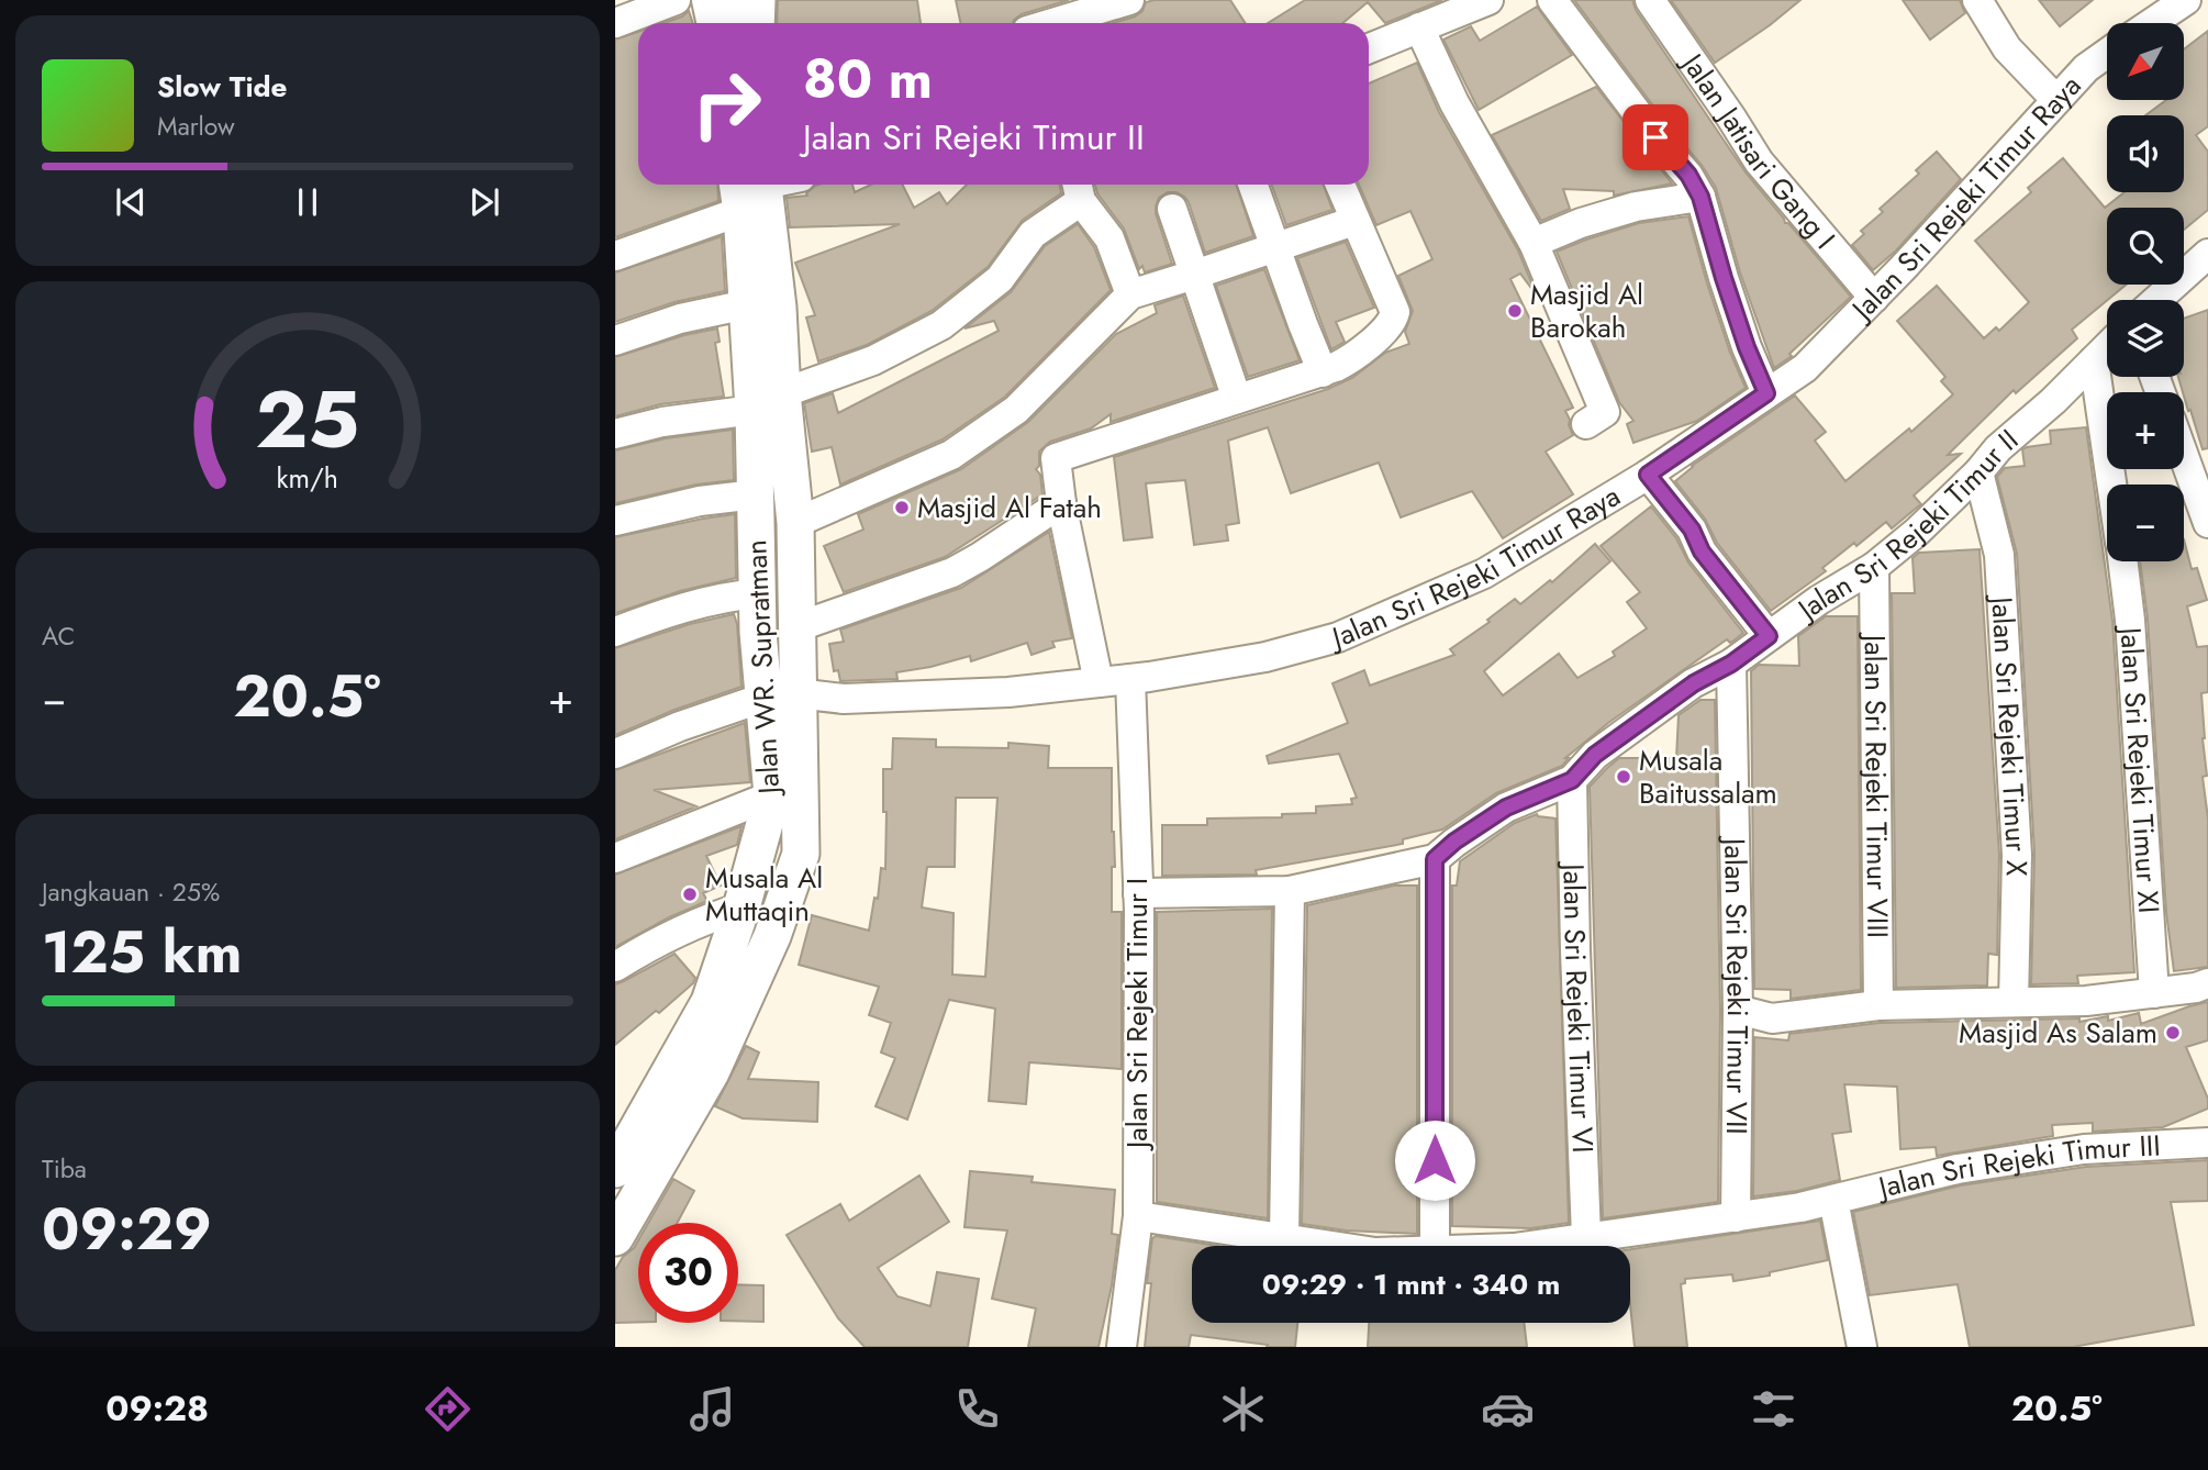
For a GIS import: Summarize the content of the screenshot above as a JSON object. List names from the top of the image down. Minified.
{"streets":{"main road":["Jalan WR. Supratman"],"street":["Jalan Jatisari Gang I","Jalan Sri Rejeki Timur Raya","Jalan Sri Rejeki Timur II","Jalan Sri Rejeki Timur X","Jalan Sri Rejeki Timur XI","Jalan Sri Rejeki Timur VIII","Jalan Sri Rejeki Timur VII","Jalan Sri Rejeki Timur VI","Jalan Sri Rejeki Timur I","Jalan Sri Rejeki Timur III"]},"crossings":[["Jalan Jatisari Gang I","Jalan Sri Rejeki Timur Raya"],["Jalan Sri Rejeki Timur Raya","Jalan WR. Supratman"],["Jalan Sri Rejeki Timur Raya","Jalan Sri Rejeki Timur I"],["Jalan Sri Rejeki Timur II","Jalan Sri Rejeki Timur X"],["Jalan Sri Rejeki Timur II","Jalan Sri Rejeki Timur XI"],["Jalan Sri Rejeki Timur II","Jalan Sri Rejeki Timur VIII"],["Jalan Sri Rejeki Timur II","Jalan Sri Rejeki Timur VII"],["Jalan Sri Rejeki Timur II","Jalan Sri Rejeki Timur VI"],["Jalan Sri Rejeki Timur II","Jalan Sri Rejeki Timur I"],["Jalan Sri Rejeki Timur VII","Jalan Sri Rejeki Timur III"],["Jalan Sri Rejeki Timur VI","Jalan Sri Rejeki Timur III"],["Jalan Sri Rejeki Timur I","Jalan Sri Rejeki Timur III"]],"places":["Masjid Al Barokah","Masjid Al Fatah","Musala Baitussalam","Musala Al Muttaqin","Masjid As Salam"],"north":"bottom left","page":{"map_buttons":["+","−"],"turn":["80 m","Jalan Sri Rejeki Timur II"],"song":["Slow Tide","Marlow"],"tile":["AC",["Jangkauan · 25%","125 km"],["Tiba","09:29"]],"heat":["−","20.5°","+"],"limit":"30","trip":"09:29 · 1 mnt · 340 m","tabs":["09:28","20.5°"],"gauge":["25","km/h"]}}
